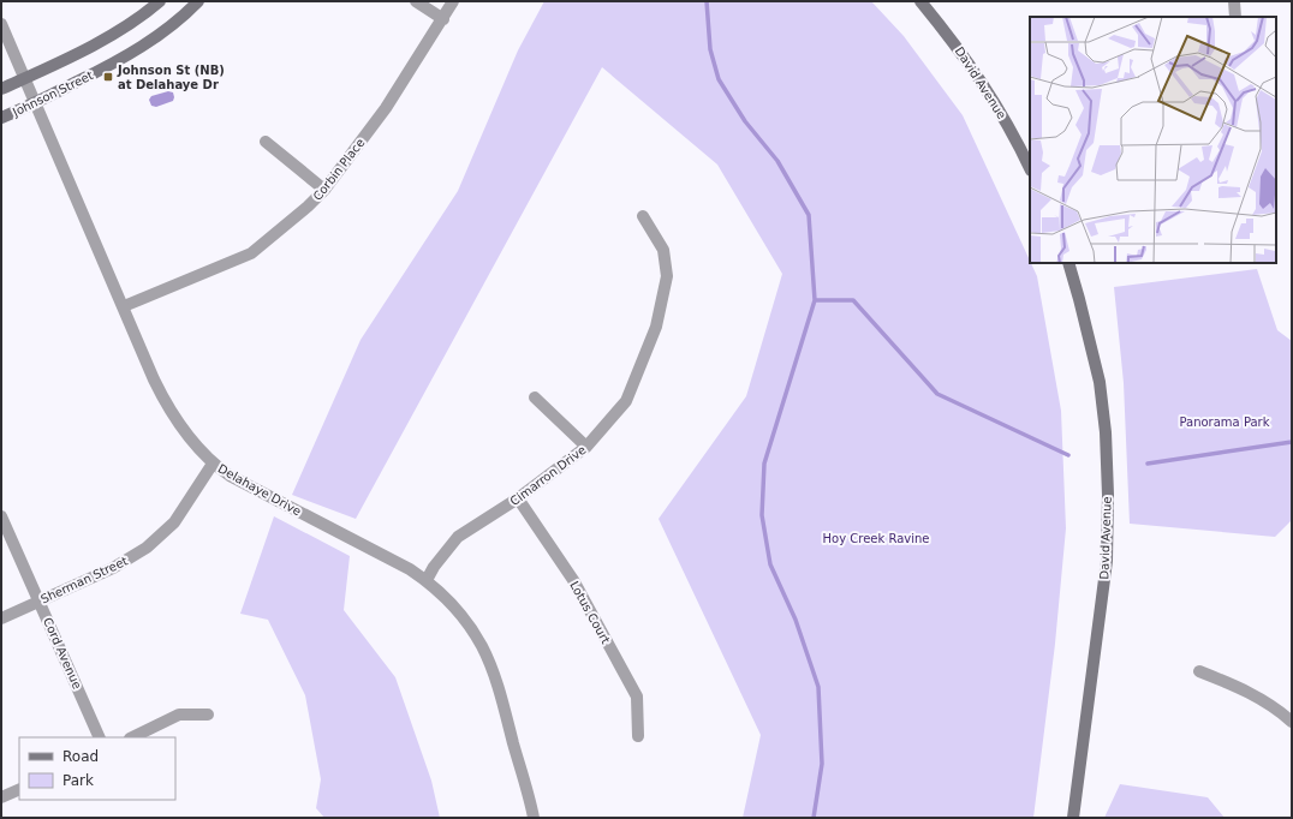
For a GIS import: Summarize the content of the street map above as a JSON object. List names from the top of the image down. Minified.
{"streets":{"main road":["David Avenue","Johnson Street"],"street":["Corbin Place","Cimarron Drive","Delahaye Drive","Sherman Street","Lotus Court","Cord Avenue"]},"crossings":[["Johnson Street","Delahaye Drive"],["Corbin Place","Delahaye Drive"],["Cimarron Drive","Delahaye Drive"],["Cimarron Drive","Lotus Court"],["Delahaye Drive","Sherman Street"],["Sherman Street","Cord Avenue"]],"parks":["Panorama Park","Hoy Creek Ravine"],"places":{"transit":["Johnson St (NB) at Delahaye Dr"]},"legend":["Road","Park"]}
